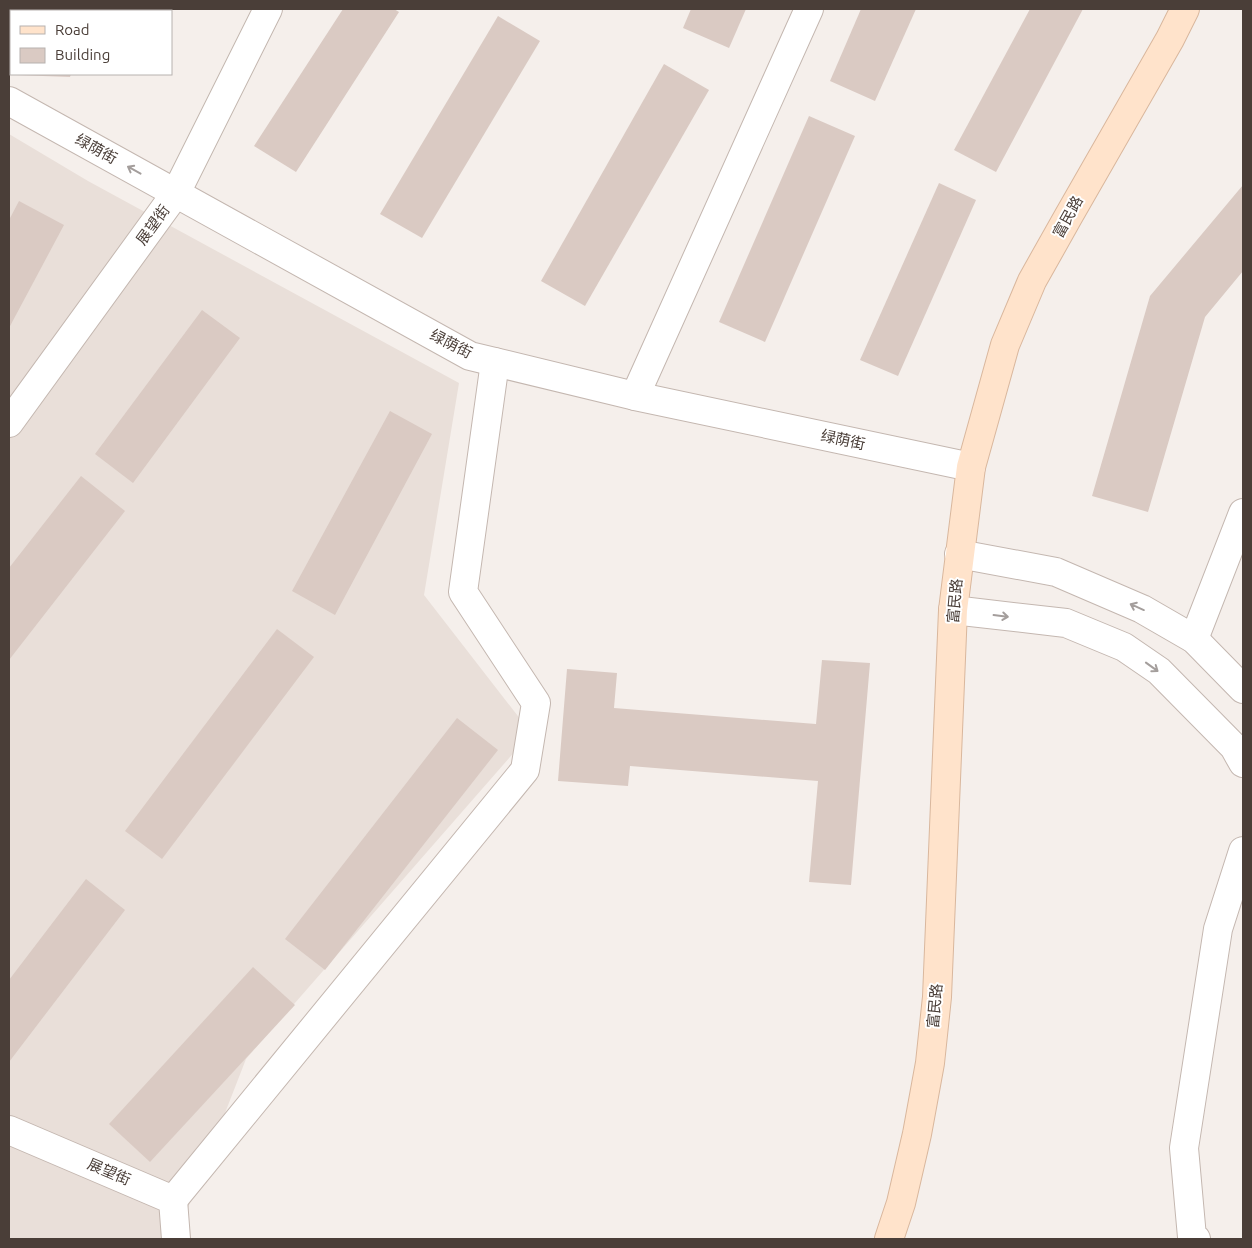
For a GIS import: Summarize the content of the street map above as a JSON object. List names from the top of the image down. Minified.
{"streets":{"street":["绿荫街","富民路","展望街"]},"crossings":[["绿荫街","富民路"],["绿荫街","展望街"]],"legend":["Road","Building"]}
